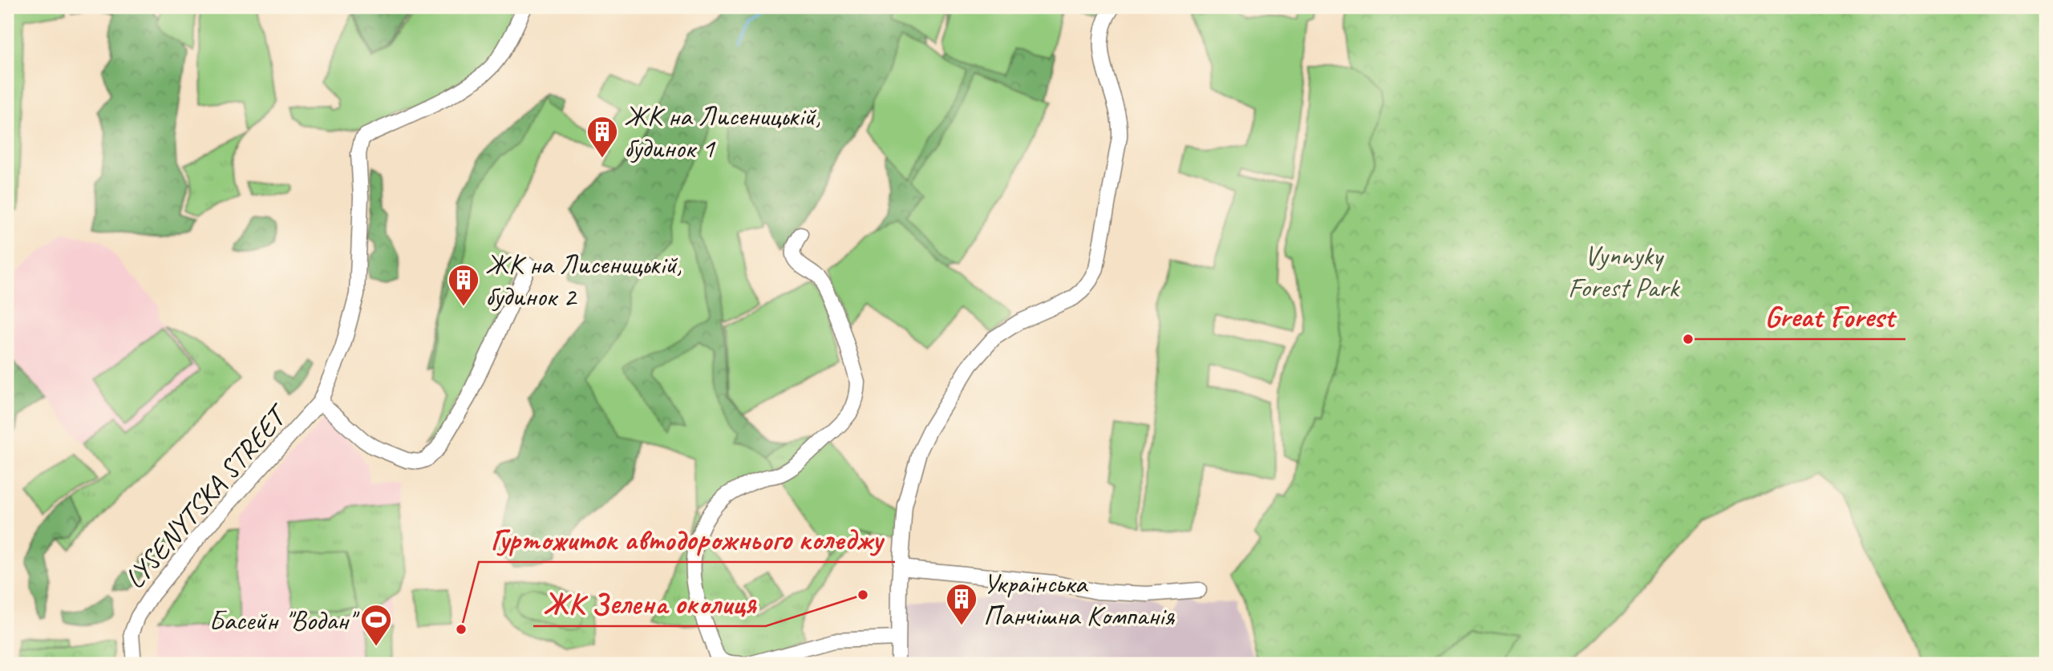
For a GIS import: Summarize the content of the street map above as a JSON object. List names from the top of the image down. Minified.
{"streets":{"street":["LYSENYTSKA STREET"]},"parks":["Vynnyky Forest Park"],"places":{"building":["ЖК на Лисеницькій, будинок 1","ЖК на Лисеницькій, будинок 2","Українська Панчішна Компанія"],"other":["Great Forest","ЖК Зелена околиця","Гуртожиток автодорожнього коледжу"],"sports":["Басейн \"Водан\""]}}
